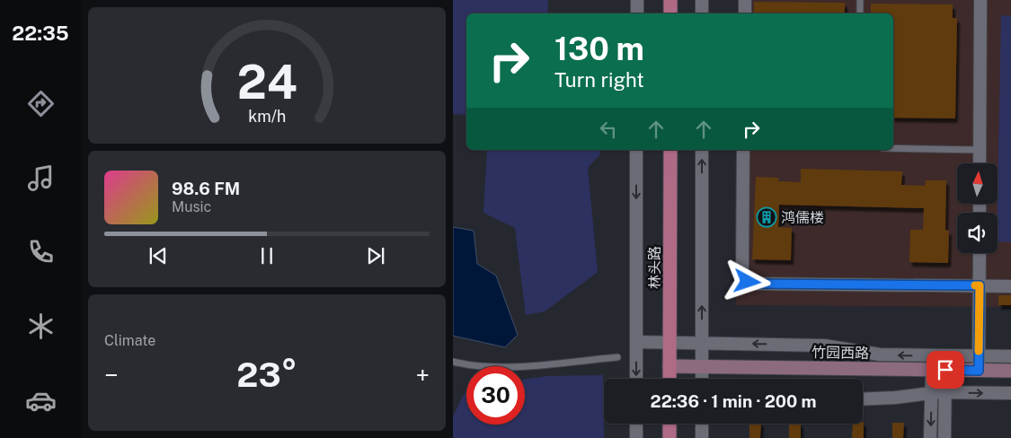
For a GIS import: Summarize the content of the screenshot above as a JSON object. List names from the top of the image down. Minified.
{"streets":{"main road":["林头路","竹园西路"]},"crossings":[["林头路","竹园西路"]],"places":{"building":["鸿儒楼"]},"north":"top","page":{"tabs":"22:35","turn":["130 m","Turn right"],"song":["98.6 FM","Music"],"tile":"Climate","heat":["−","23°","+"],"limit":"30","trip":"22:36 · 1 min · 200 m","gauge":["24","km/h"]}}
